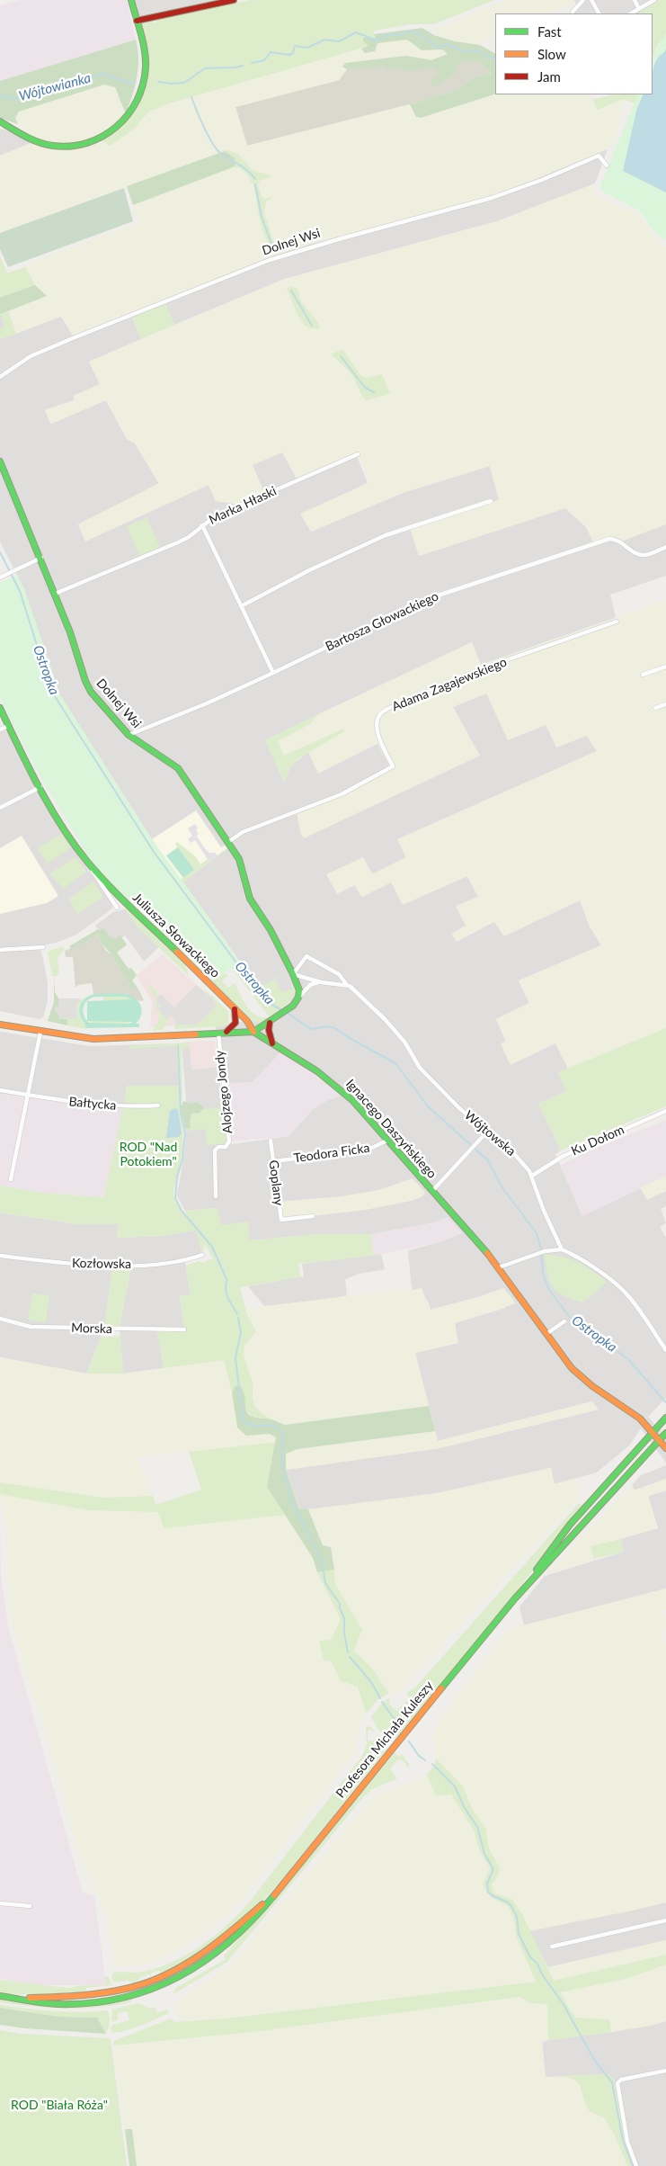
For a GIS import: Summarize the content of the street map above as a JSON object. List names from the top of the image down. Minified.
{"streets":{"main road":["Dolnej Wsi","Juliusza Słowackiego","Ignacego Daszyńskiego","Profesora Michała Kuleszy"],"street":["Marka Hłaski","Bartosza Głowackiego","Adama Zagajewskiego","Alojzego Jondy","Bałtycka","Wójtowska","Ku Dołom","Teodora Ficka","Goplany","Kozłowska","Morska"]},"crossings":[["Dolnej Wsi","Marka Hłaski"],["Dolnej Wsi","Bartosza Głowackiego"],["Dolnej Wsi","Adama Zagajewskiego"],["Juliusza Słowackiego","Ignacego Daszyńskiego"],["Ignacego Daszyńskiego","Teodora Ficka"],["Ignacego Daszyńskiego","Profesora Michała Kuleszy"],["Wójtowska","Ku Dołom"],["Teodora Ficka","Goplany"]],"water":["Wójtowianka","Ostropka"],"parks":["ROD \"Nad Potokiem\"","ROD \"Biała Róża\""],"legend":["Fast","Slow","Jam"]}
